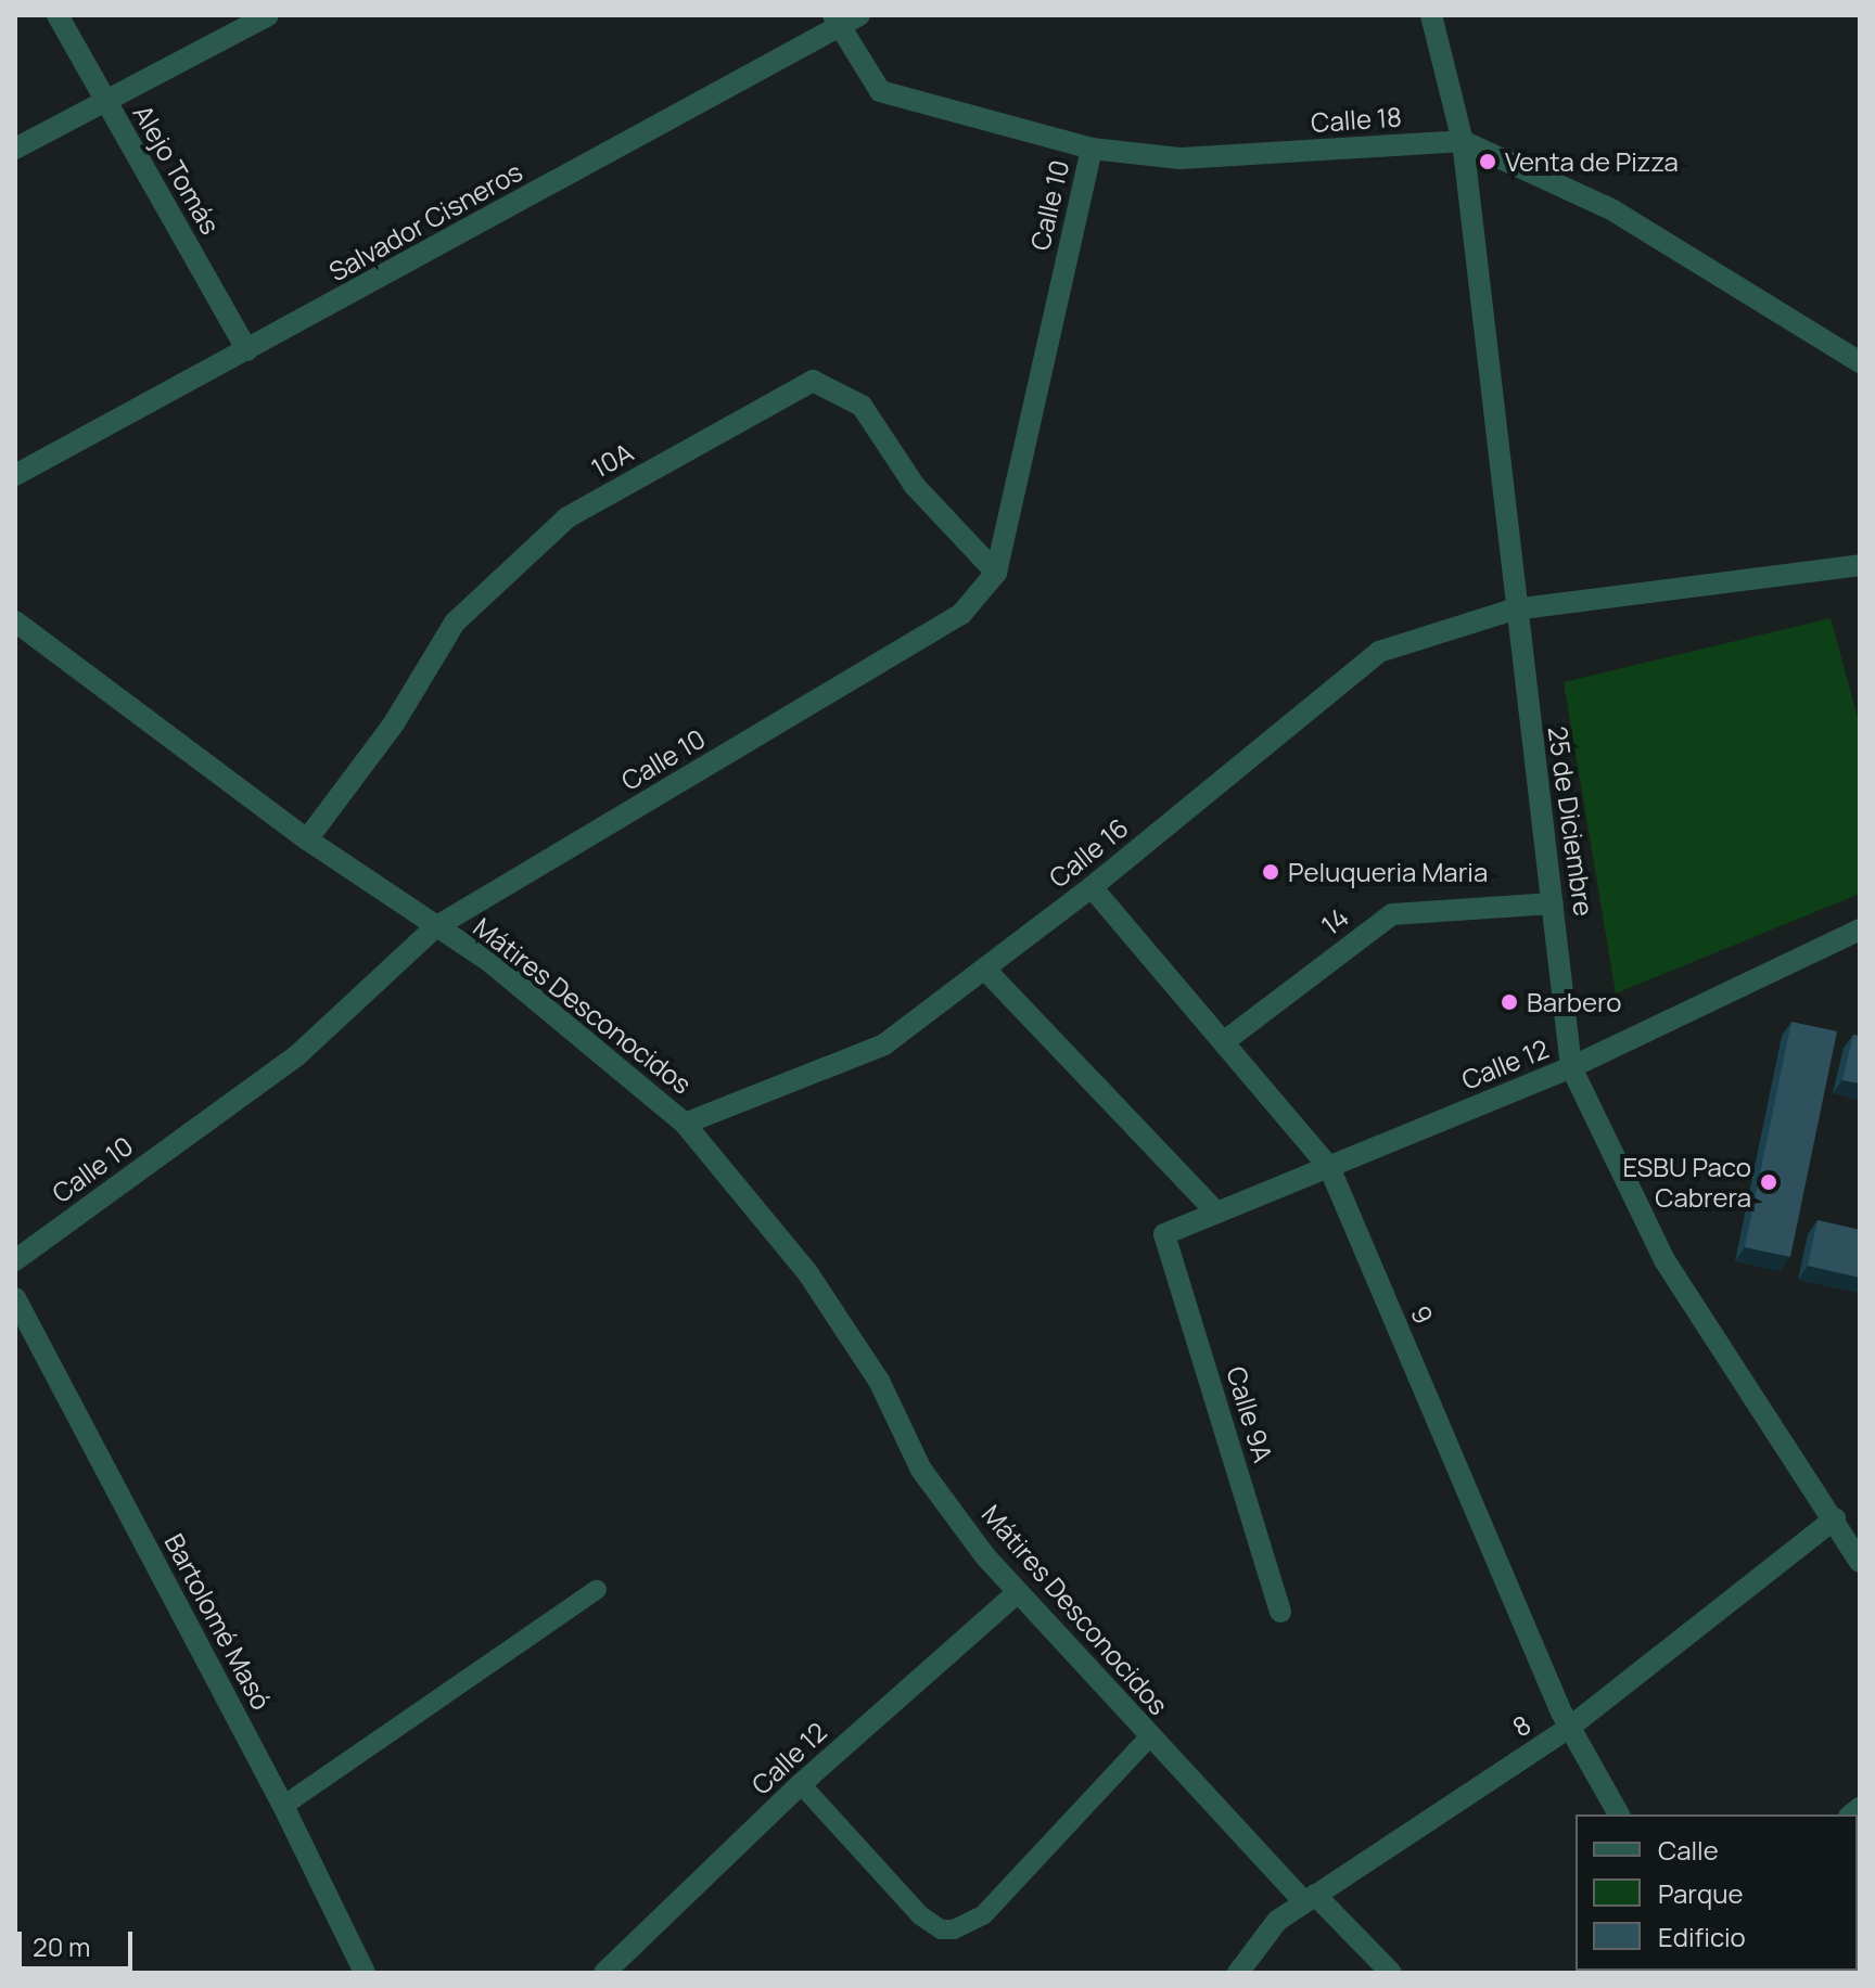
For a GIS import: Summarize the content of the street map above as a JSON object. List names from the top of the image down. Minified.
{"streets":{"street":["Calle 18","Alejo Tomás","Calle 10","Salvador Cisneros","10A","25 de Diciembre","Calle 16","14","Mátires Desconocidos","Calle 12","9","Calle 9A","Bartolomé Masó","8"]},"crossings":[["Calle 18","Calle 10"],["Calle 18","Salvador Cisneros"],["Calle 18","25 de Diciembre"],["Alejo Tomás","Salvador Cisneros"],["Calle 10","10A"],["Calle 10","Mátires Desconocidos"],["10A","Mátires Desconocidos"],["25 de Diciembre","Calle 16"],["25 de Diciembre","14"],["25 de Diciembre","Calle 12"],["25 de Diciembre","8"],["Calle 16","Mátires Desconocidos"],["Calle 16","9"],["14","9"],["Mátires Desconocidos","Calle 12"],["Mátires Desconocidos","8"],["Calle 12","9"],["Calle 12","Calle 9A"],["9","8"]],"places":["Venta de Pizza","Peluqueria Maria","Barbero","ESBU Paco Cabrera"],"legend":["Calle","Parque","Edificio"],"scale_bar":"20 m"}
